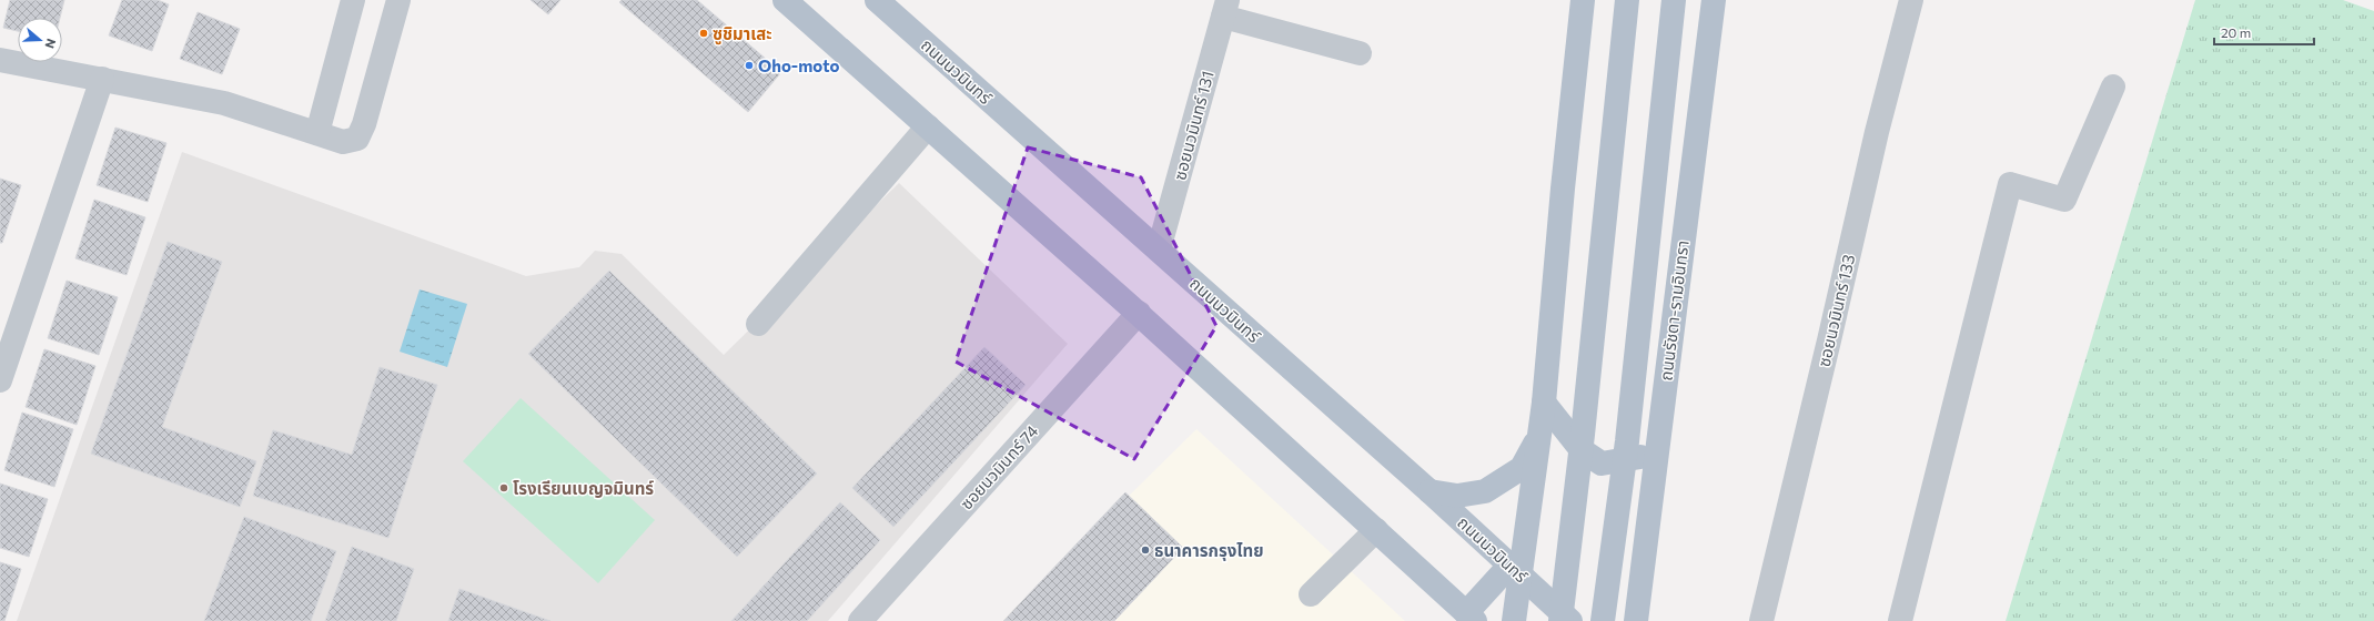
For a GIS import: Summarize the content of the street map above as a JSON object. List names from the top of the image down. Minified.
{"streets":{"main road":["ถนนนวมินทร์","ถนนรัชดา-รามอินทรา"],"street":["ซอยนวมินทร์ 131","ซอยนวมินทร์ 133","ซอยนวมินทร์ 74"]},"crossings":[["ถนนนวมินทร์","ซอยนวมินทร์ 131"]],"places":["ซูชิมาเสะ","Oho-moto","โรงเรียนเบญจมินทร์","ธนาคารกรุงไทย"],"scale_bar":"20 m","north":"right"}
